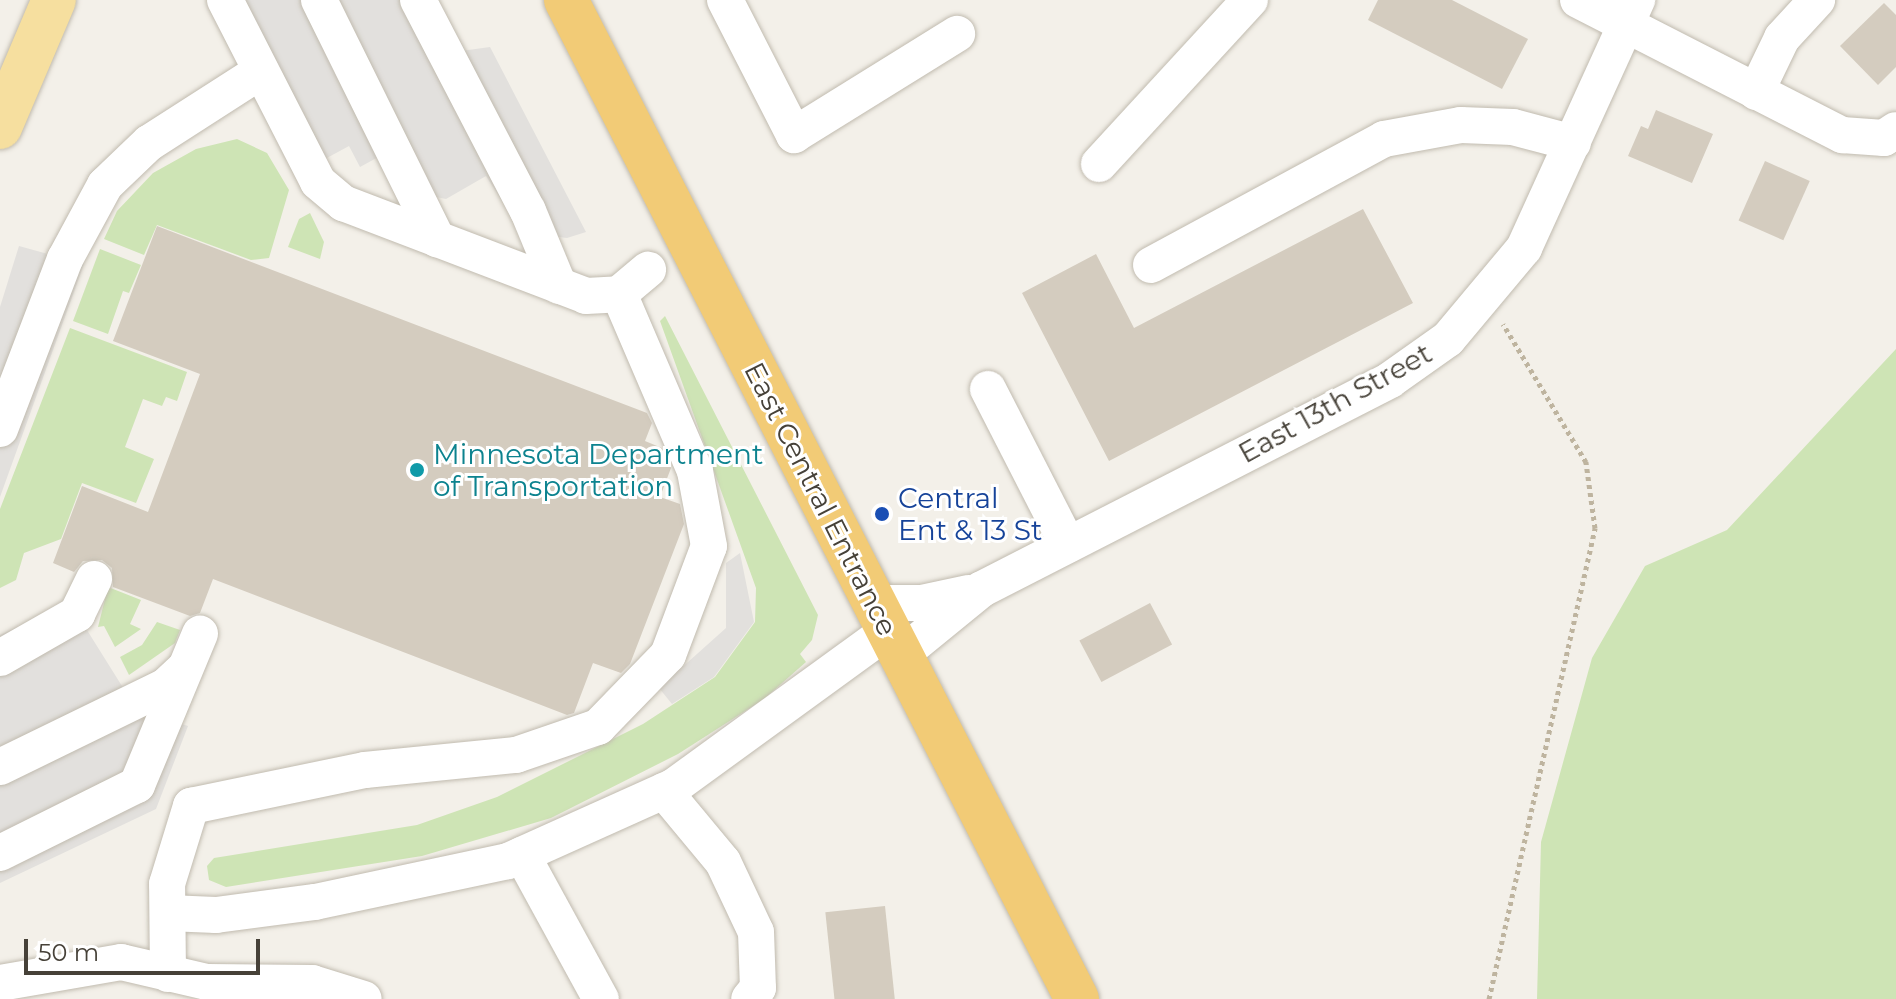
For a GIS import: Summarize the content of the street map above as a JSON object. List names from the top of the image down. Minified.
{"streets":{"highway":["East Central Entrance"],"street":["East 13th Street"]},"crossings":[["East 13th Street","East Central Entrance"]],"places":["Minnesota Department of Transportation","Central Ent & 13 St"],"scale_bar":"50 m"}
